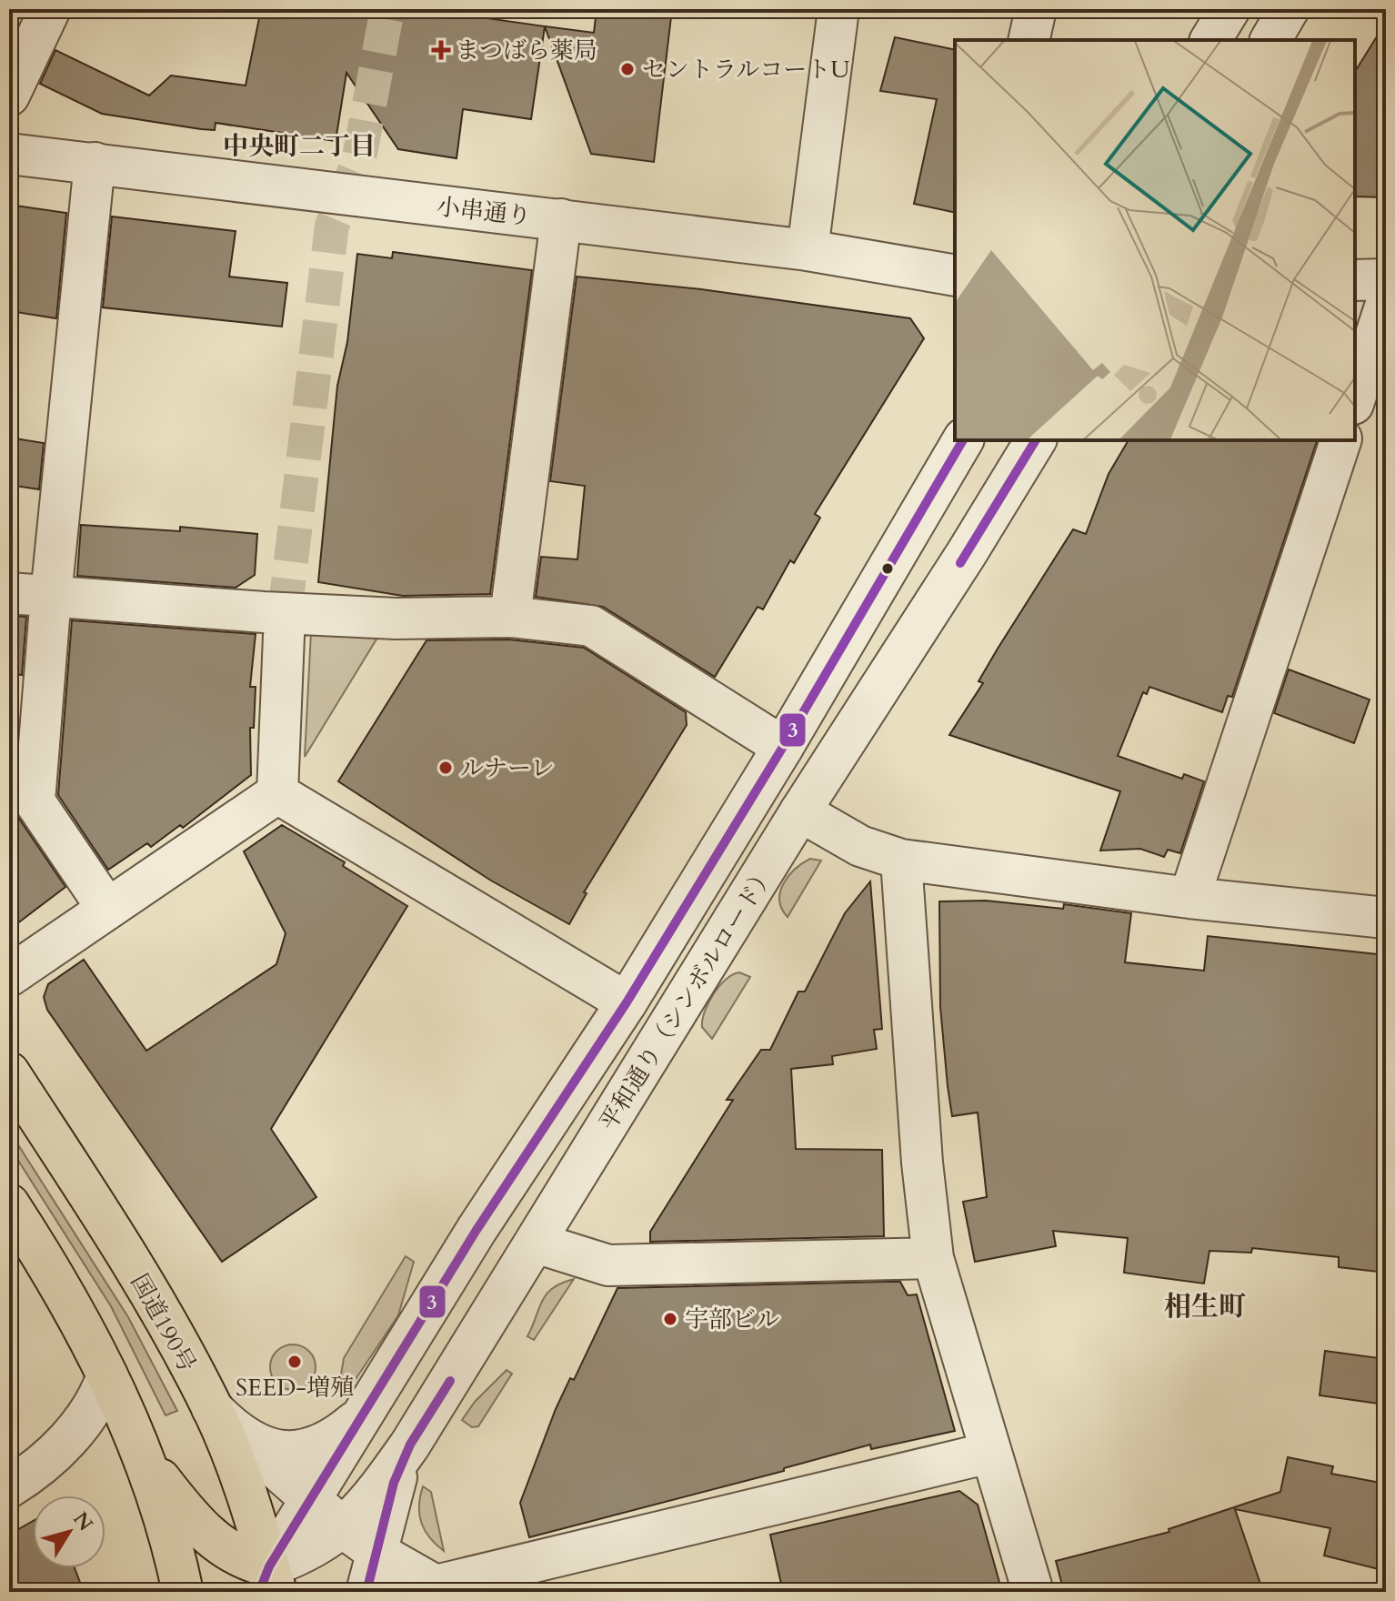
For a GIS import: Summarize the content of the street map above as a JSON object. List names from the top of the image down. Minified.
{"streets":{"highway":["国道190号"],"street":["小串通り","平和通り（シンボルロード）"]},"crossings":[["平和通り（シンボルロード）","国道190号"]],"districts":["中央町二丁目","相生町"],"places":{"health":["まつばら薬局"],"other":["セントラルコートU","ルナーレ","宇部ビル","SEED-増殖"]},"lines":["transit line 3"],"north":"top right"}
